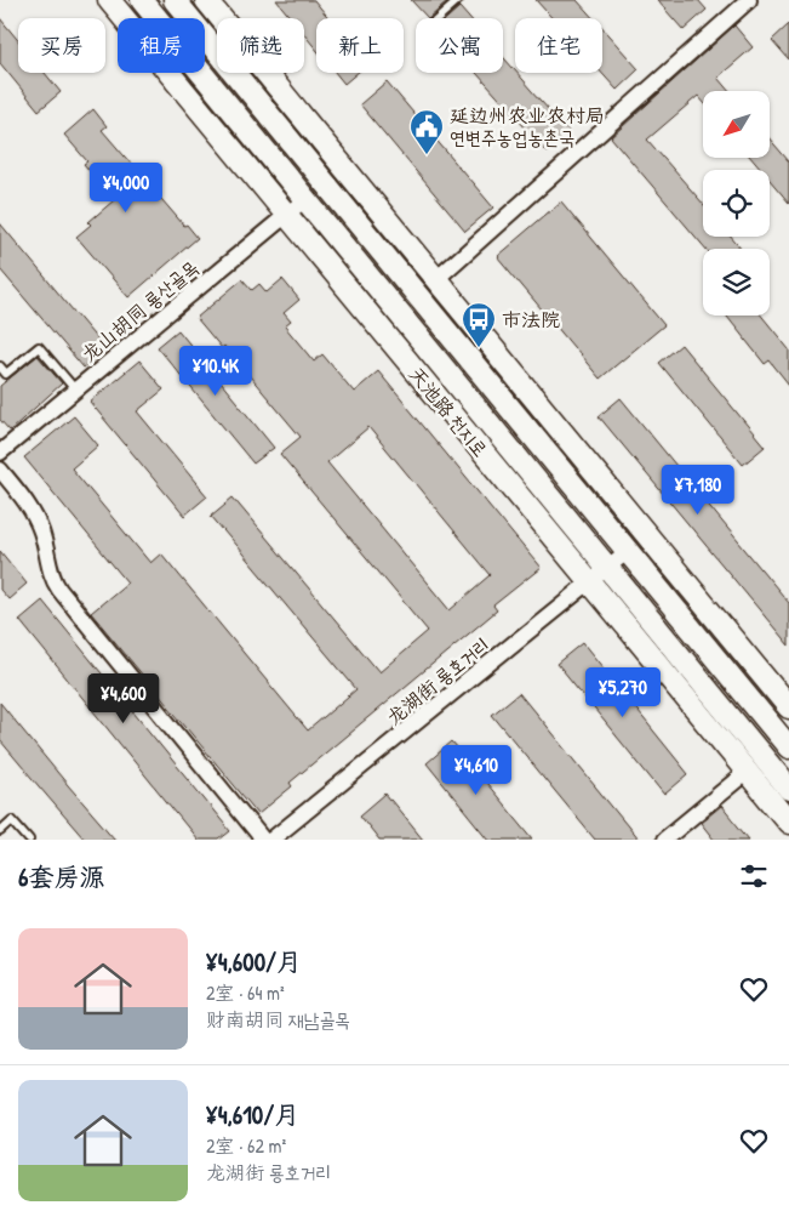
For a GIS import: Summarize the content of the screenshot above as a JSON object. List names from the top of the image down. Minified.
{"streets":{"main road":["天池路 천지로"],"street":["龙山胡同 룡산골목","龙湖街 룡호거리"]},"crossings":[["龙山胡同 룡산골목","天池路 천지로"],["天池路 천지로","龙湖街 룡호거리"]],"places":{"public building":["延边州农业农村局 연변주농업농촌국"],"bus stop":["市法院"]},"north":"bottom left","page":{"chip":["买房","租房","筛选","新上","公寓","住宅"],"price":["¥4,000","¥10.4K","¥7,180","¥5,270","¥4,600","¥4,610"],"heading":"6套房源","list":[{"name":"¥4,600/月","note":"2室 · 64 m² · 财南胡同 재남골목"},{"name":"¥4,610/月","note":"2室 · 62 m² · 龙湖街 룡호거리"}]}}
